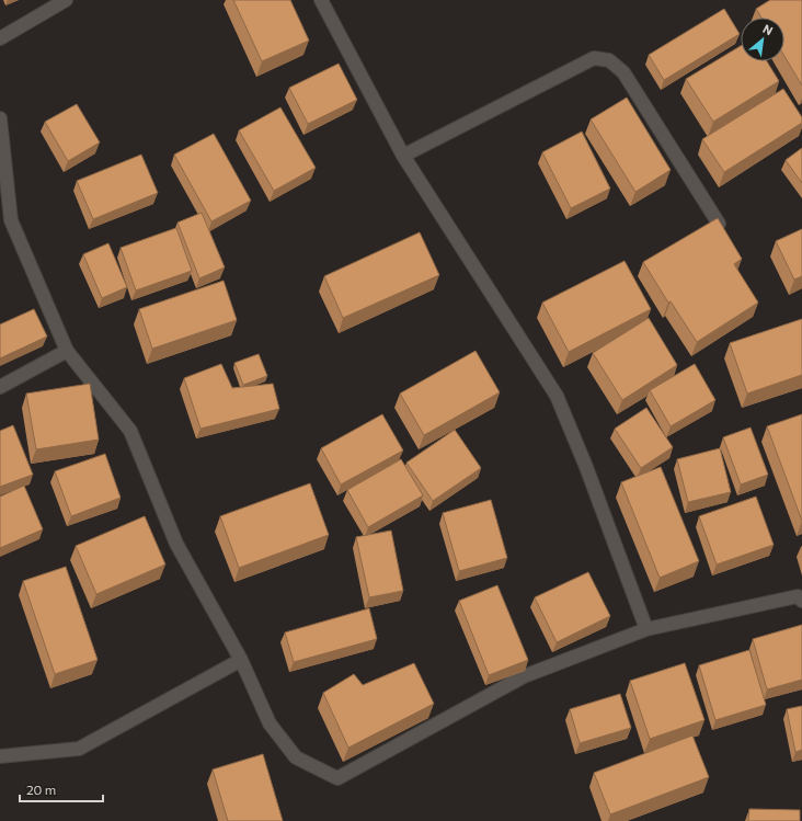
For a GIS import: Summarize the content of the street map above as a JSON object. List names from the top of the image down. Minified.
{"scale_bar":"20 m","north":"top right"}
